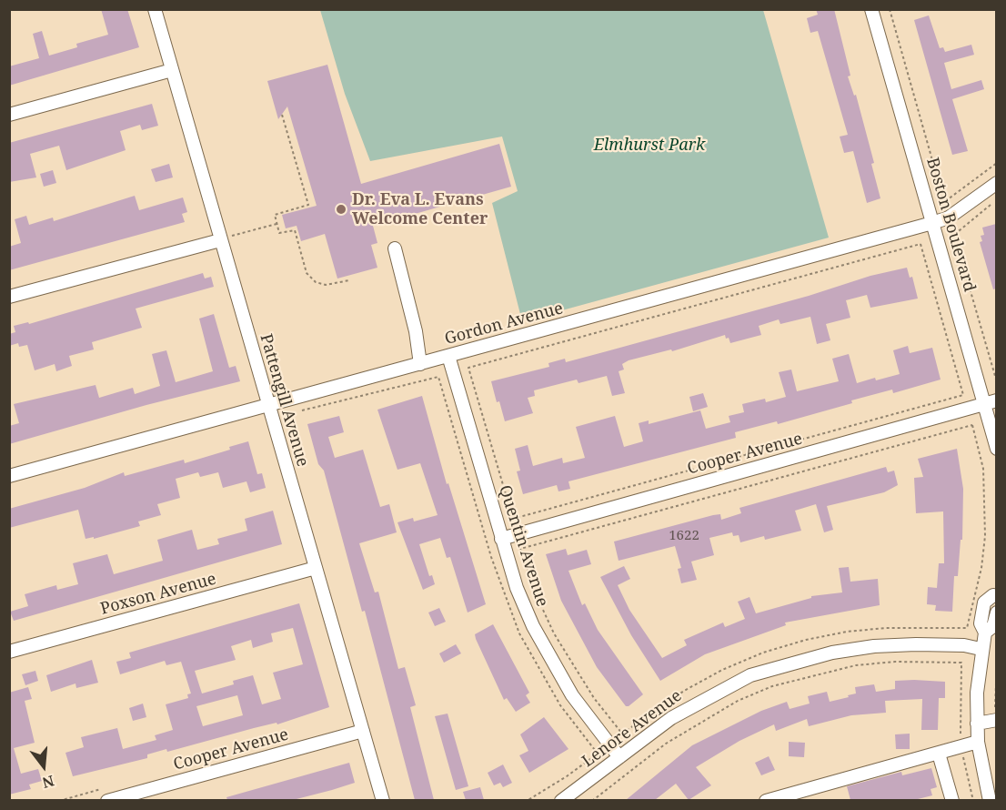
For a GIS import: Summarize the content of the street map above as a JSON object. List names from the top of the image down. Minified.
{"streets":{"street":["Boston Boulevard","Gordon Avenue","Pattengill Avenue","Cooper Avenue","Quentin Avenue","Poxson Avenue","Lenore Avenue"]},"crossings":[["Boston Boulevard","Gordon Avenue"],["Boston Boulevard","Cooper Avenue"],["Gordon Avenue","Pattengill Avenue"],["Gordon Avenue","Quentin Avenue"],["Pattengill Avenue","Cooper Avenue"],["Pattengill Avenue","Poxson Avenue"],["Cooper Avenue","Quentin Avenue"],["Quentin Avenue","Lenore Avenue"]],"parks":["Elmhurst Park"],"places":["Dr. Eva L. Evans Welcome Center"],"house_numbers":["1622"],"north":"bottom"}
